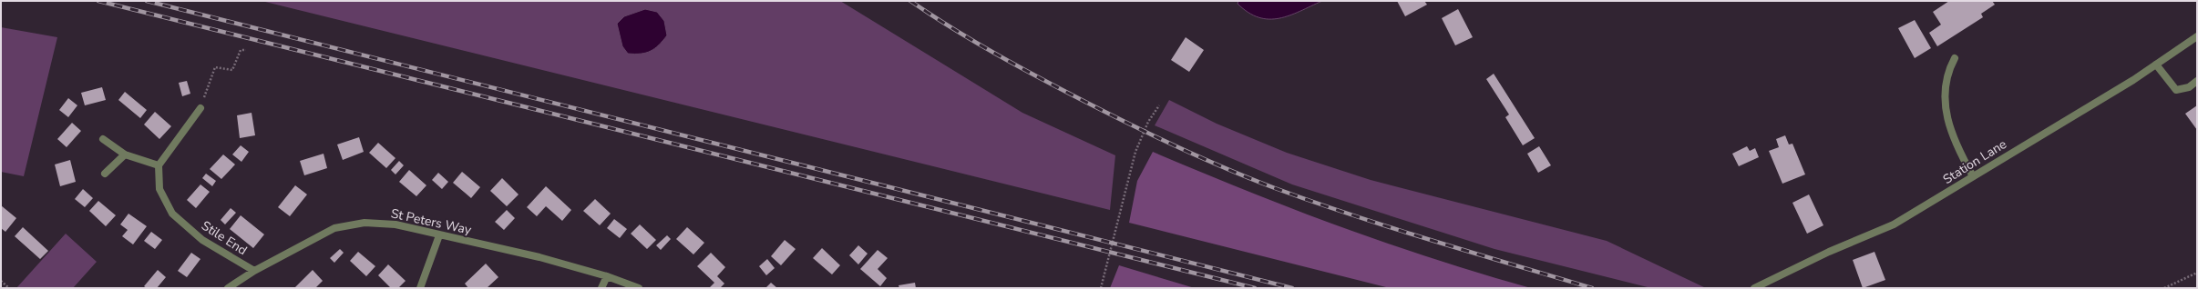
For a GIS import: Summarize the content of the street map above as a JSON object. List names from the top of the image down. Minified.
{"streets":{"street":["Station Lane","St Peters Way","Stile End"]},"crossings":[["St Peters Way","Stile End"]]}
